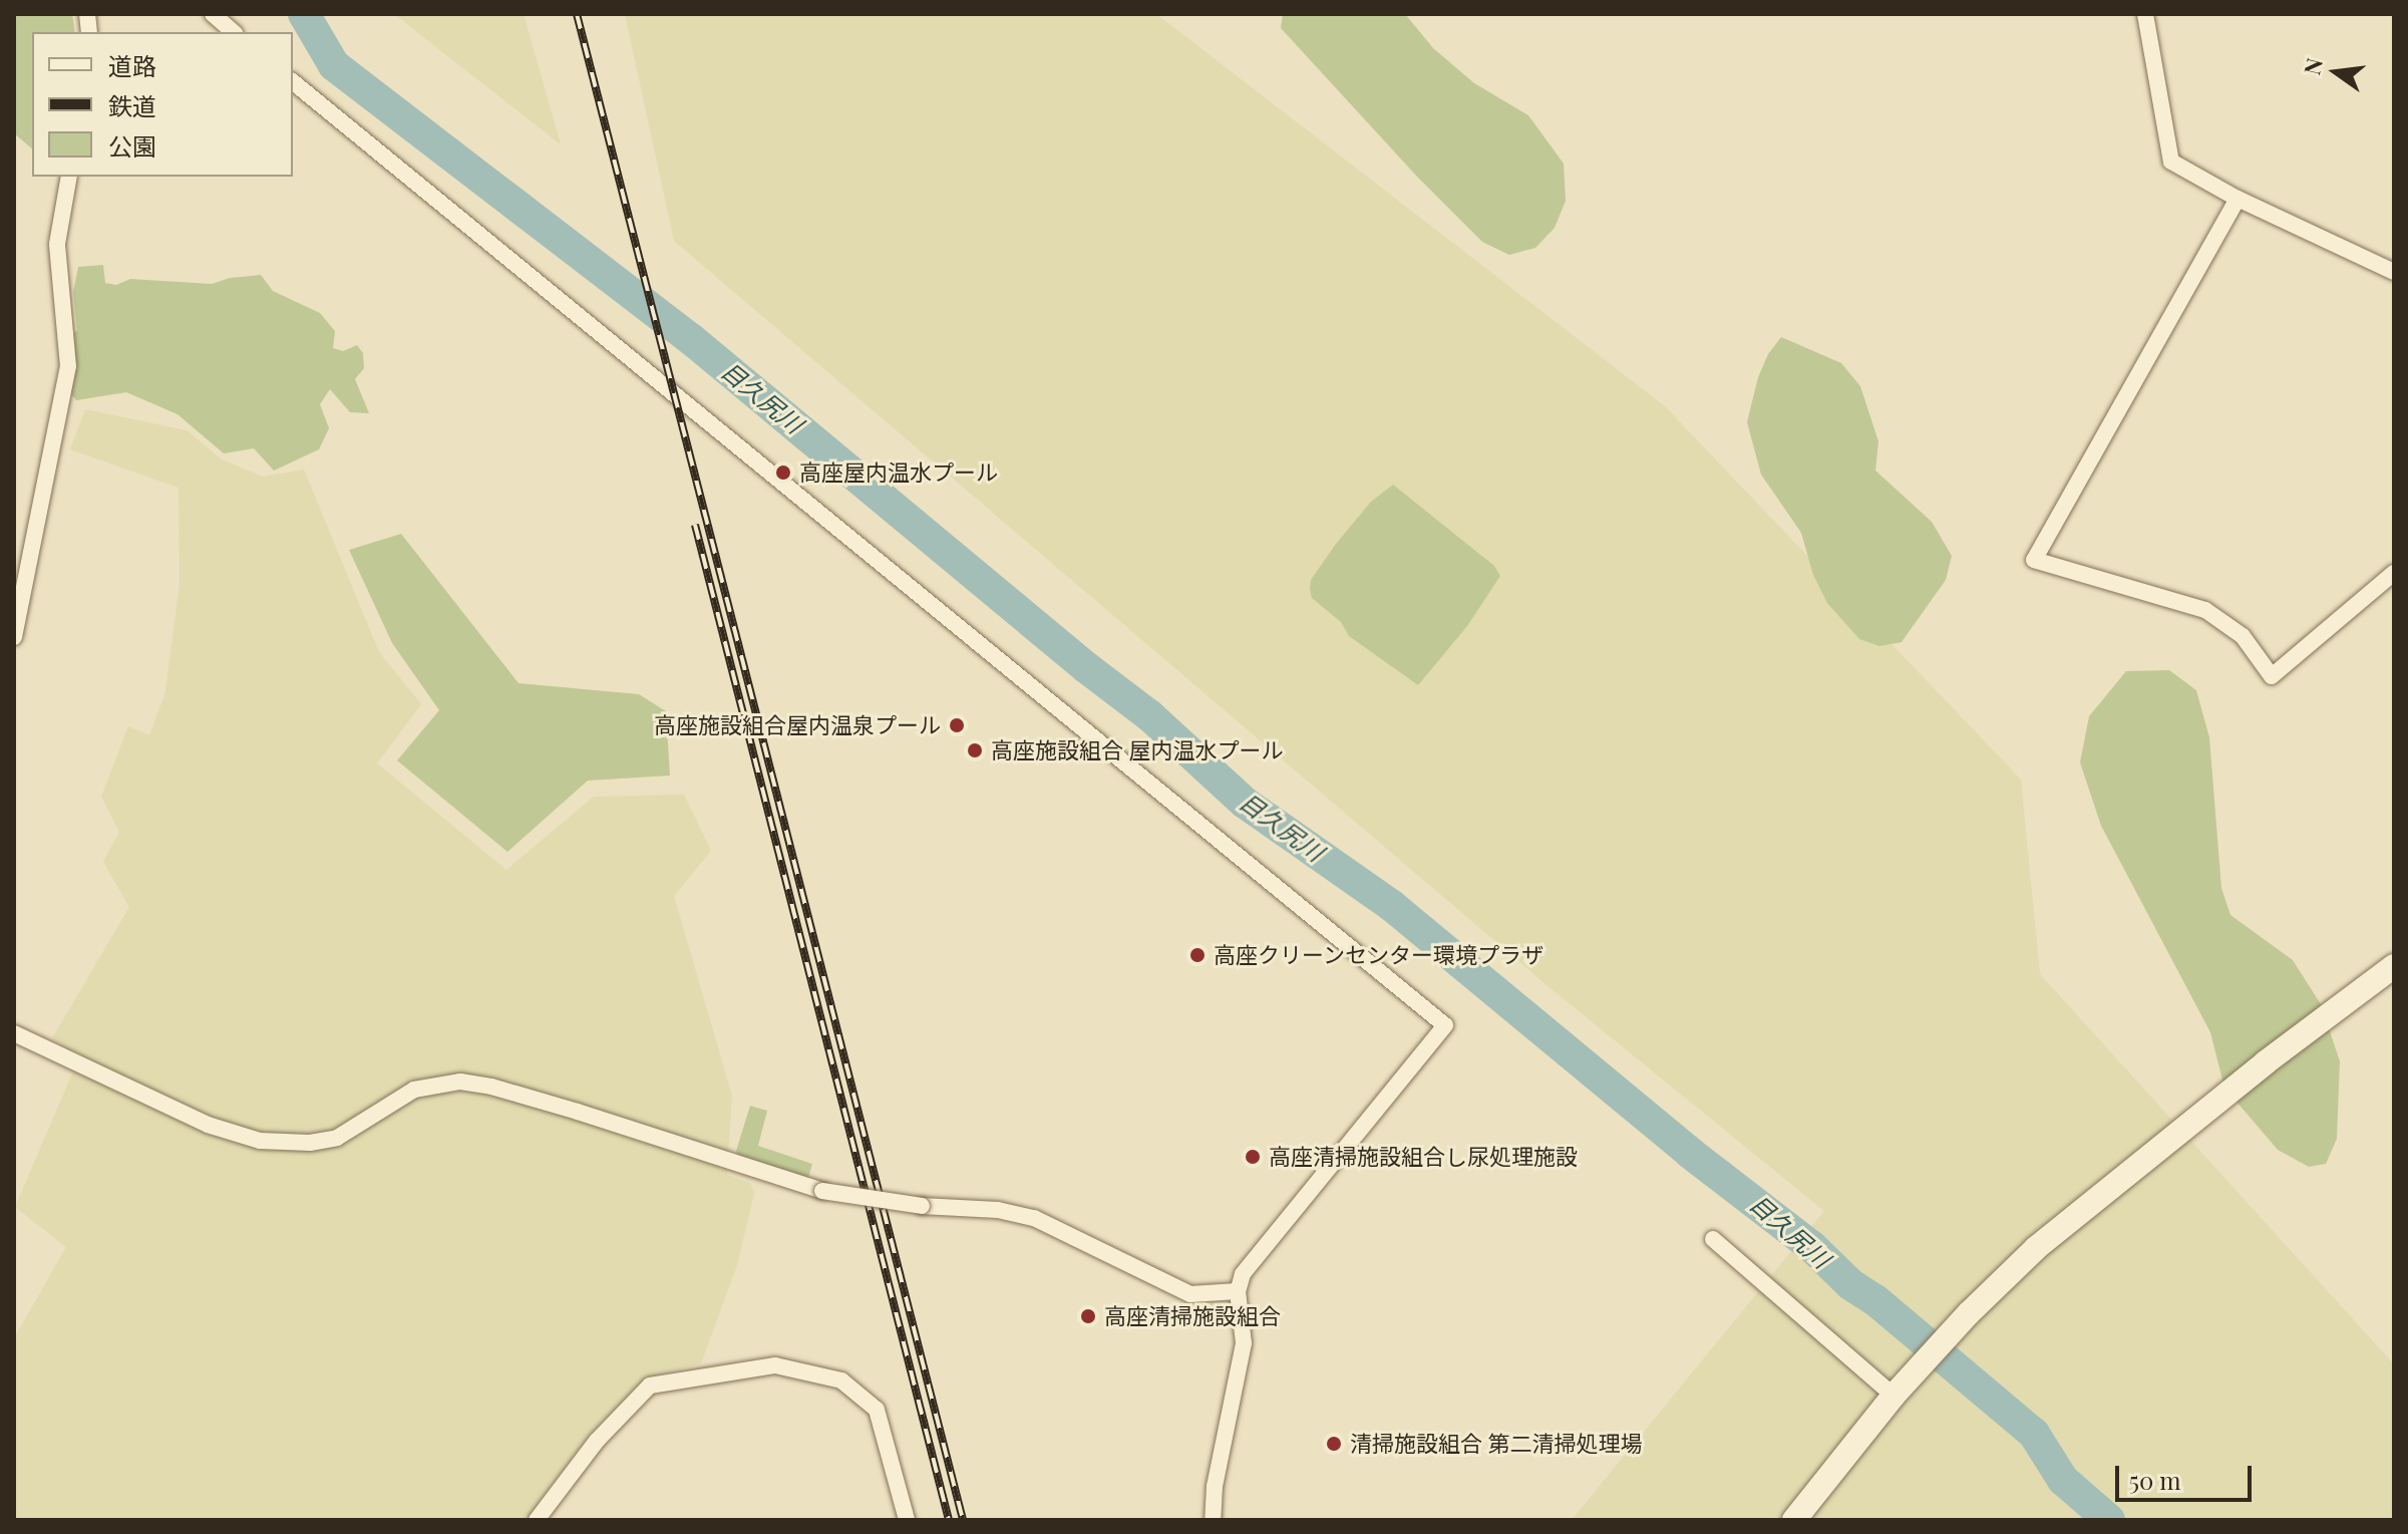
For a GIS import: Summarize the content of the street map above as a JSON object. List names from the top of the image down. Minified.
{"water":["目久尻川"],"places":["高座屋内温水プール","高座施設組合屋内温泉プール","高座施設組合 屋内温水プール","高座クリーンセンター環境プラザ","高座清掃施設組合し尿処理施設","高座清掃施設組合","清掃施設組合 第二清掃処理場"],"legend":["道路","鉄道","公園"],"scale_bar":"50 m","north":"left"}
